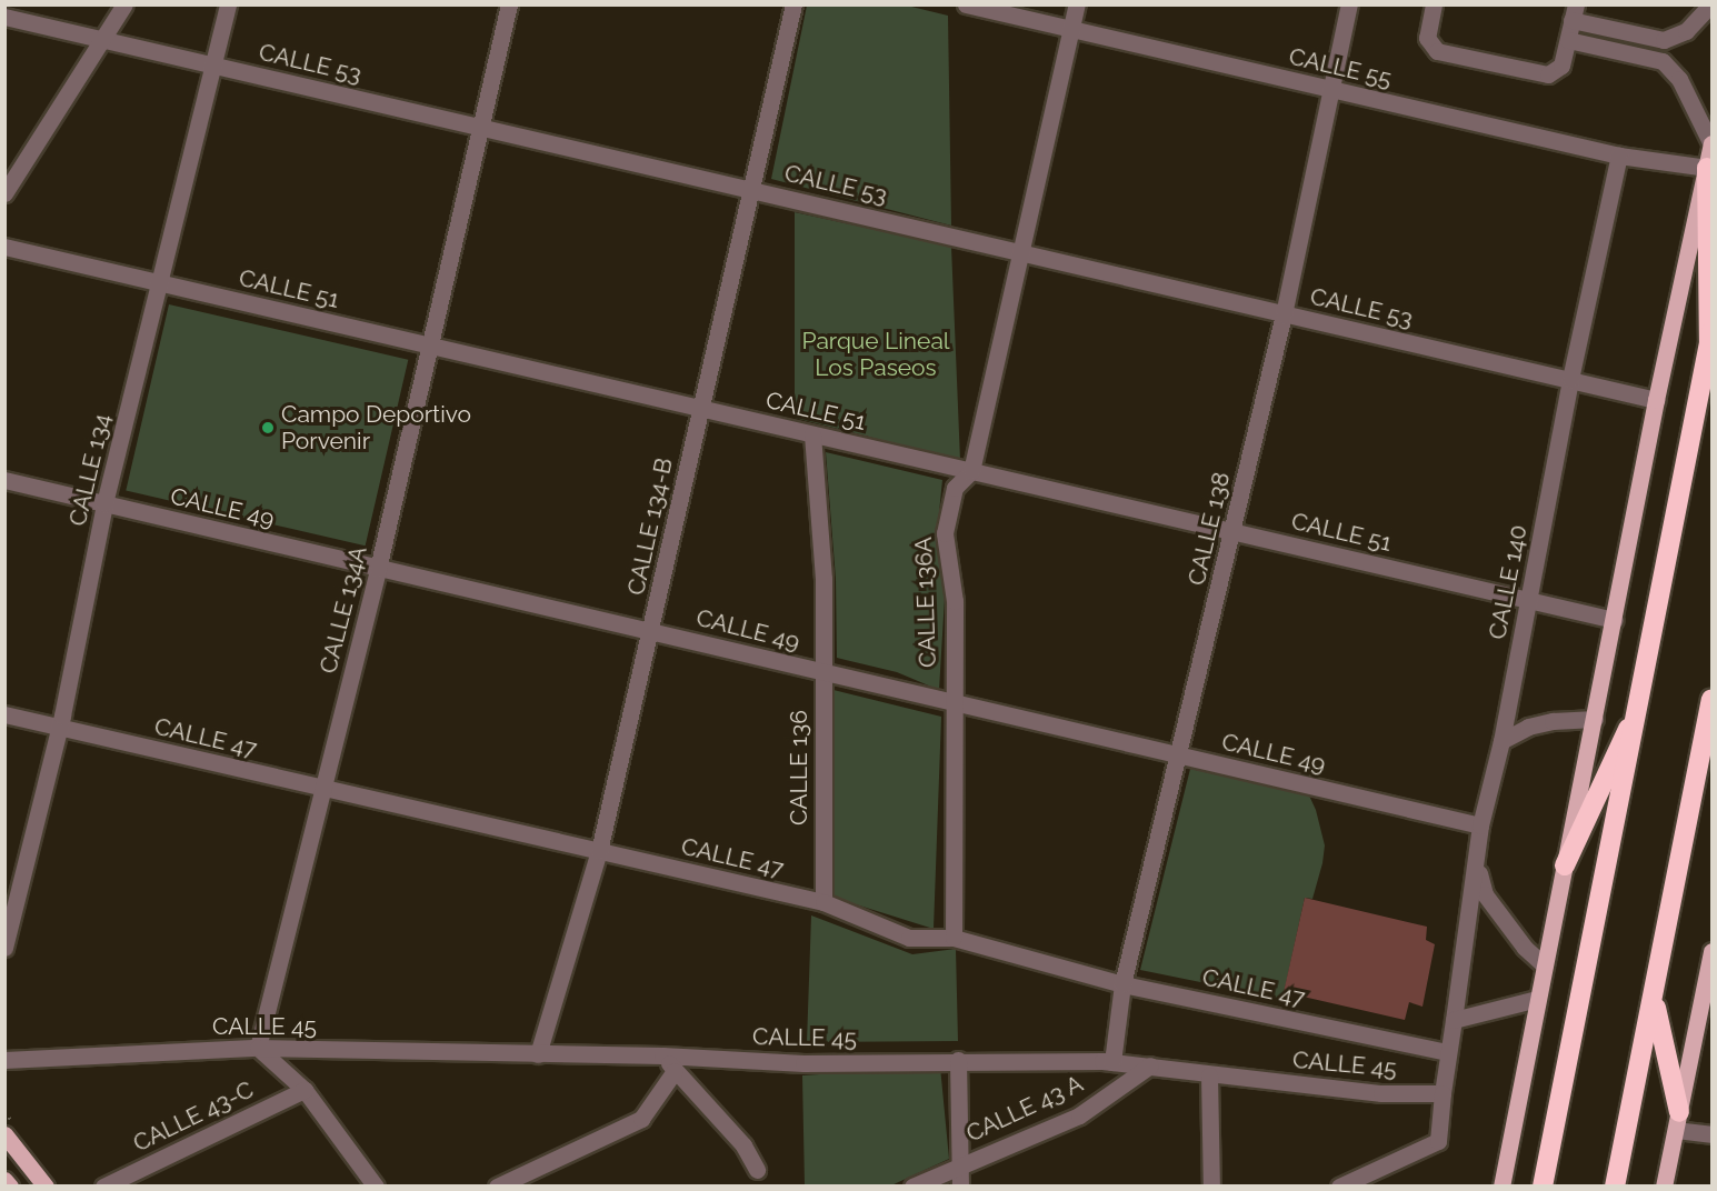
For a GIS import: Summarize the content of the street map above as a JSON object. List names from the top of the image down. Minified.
{"streets":{"street":["CALLE 53","CALLE 55","CALLE 51","CALLE 134","CALLE 49","CALLE 134-B","CALLE 138","CALLE 140","CALLE 136A","CALLE 134A","CALLE 47","CALLE 136","CALLE 45","CALLE 43 A","CALLE 43-C"]},"crossings":[["CALLE 53","CALLE 134"],["CALLE 53","CALLE 134-B"],["CALLE 53","CALLE 138"],["CALLE 53","CALLE 140"],["CALLE 53","CALLE 136A"],["CALLE 53","CALLE 134A"],["CALLE 55","CALLE 138"],["CALLE 55","CALLE 140"],["CALLE 55","CALLE 136A"],["CALLE 51","CALLE 134"],["CALLE 51","CALLE 134-B"],["CALLE 51","CALLE 138"],["CALLE 51","CALLE 140"],["CALLE 51","CALLE 136A"],["CALLE 51","CALLE 134A"],["CALLE 51","CALLE 136"],["CALLE 134","CALLE 49"],["CALLE 134","CALLE 47"],["CALLE 49","CALLE 134-B"],["CALLE 49","CALLE 138"],["CALLE 49","CALLE 140"],["CALLE 49","CALLE 136A"],["CALLE 49","CALLE 134A"],["CALLE 49","CALLE 136"],["CALLE 134-B","CALLE 47"],["CALLE 134-B","CALLE 45"],["CALLE 138","CALLE 47"],["CALLE 138","CALLE 45"],["CALLE 136A","CALLE 47"],["CALLE 134A","CALLE 47"],["CALLE 134A","CALLE 45"],["CALLE 47","CALLE 136"],["CALLE 45","CALLE 43 A"]],"parks":["Parque Lineal Los Paseos"],"places":["Campo Deportivo Porvenir"]}
